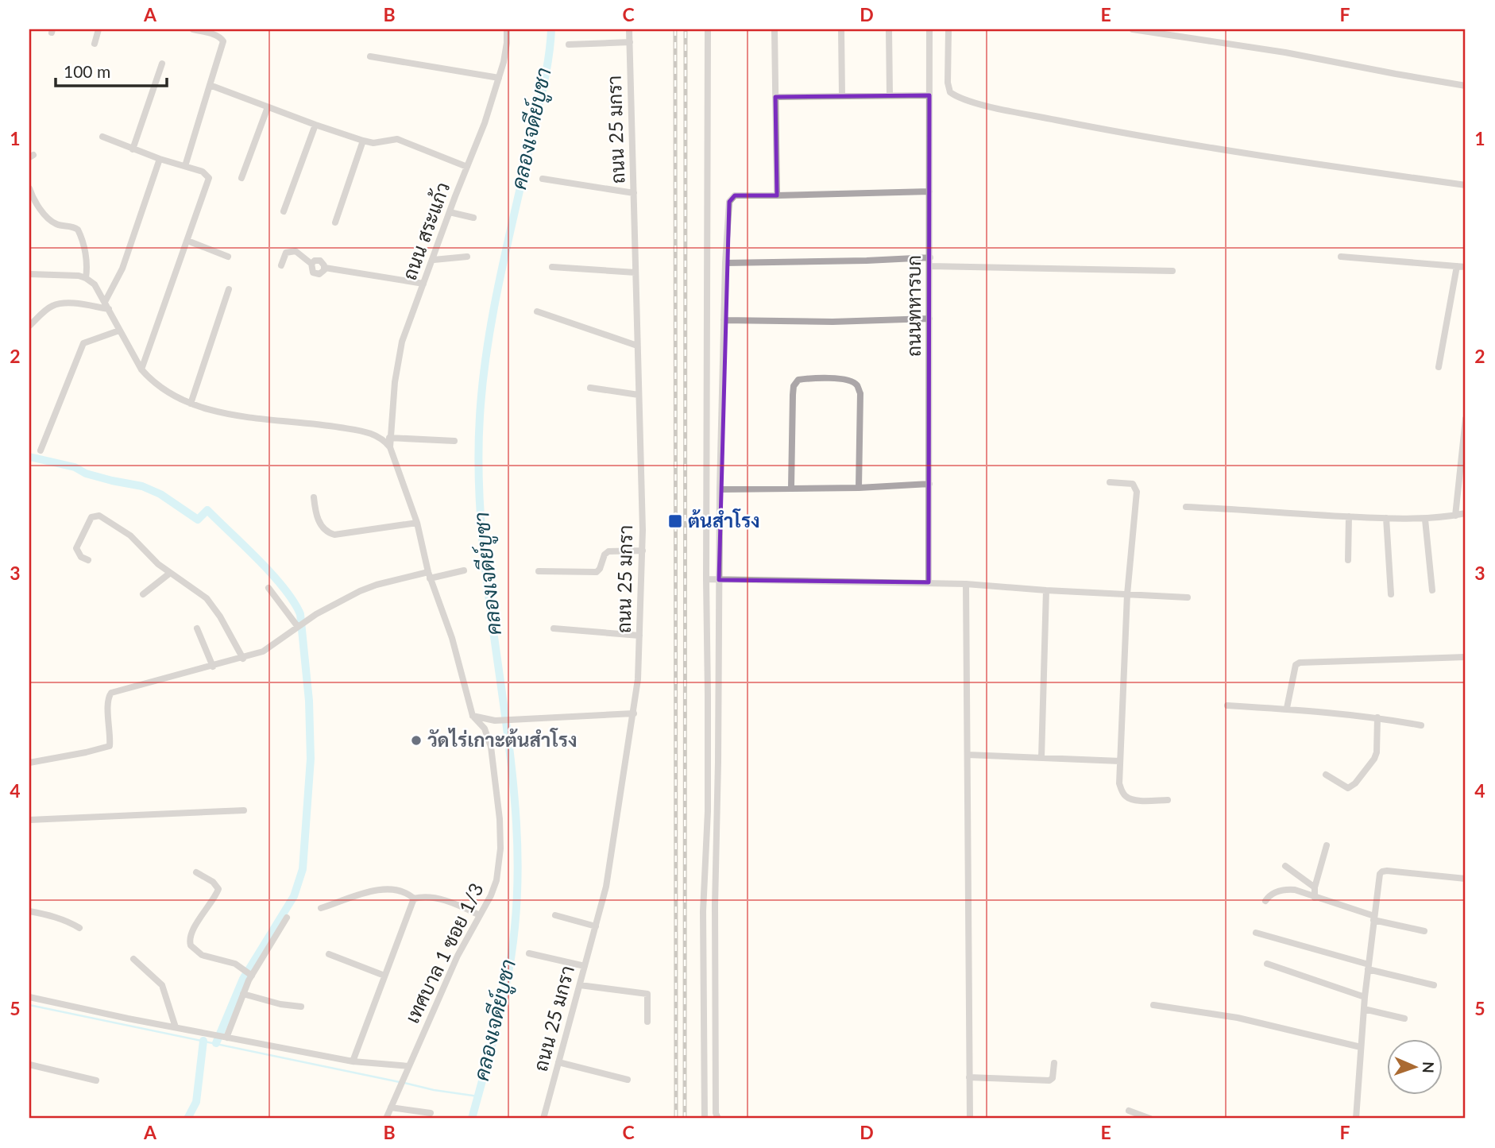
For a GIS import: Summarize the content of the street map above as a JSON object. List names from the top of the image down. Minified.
{"streets":{"street":["ถนน 25 มกรา","ถนน สระแก้ว","ถนนทหารบก","เทศบาล 1 ซอย 1/3"]},"crossings":[["ถนน สระแก้ว","เทศบาล 1 ซอย 1/3"]],"water":["คลองเจดีย์บูชา"],"places":{"transit":["ต้นสำโรง"],"other":["วัดไร่เกาะต้นสำโรง"]},"scale_bar":"100 m","north":"right","grid":{"columns":["A","B","C","D","E","F"],"rows":["1","2","3","4","5"]}}
